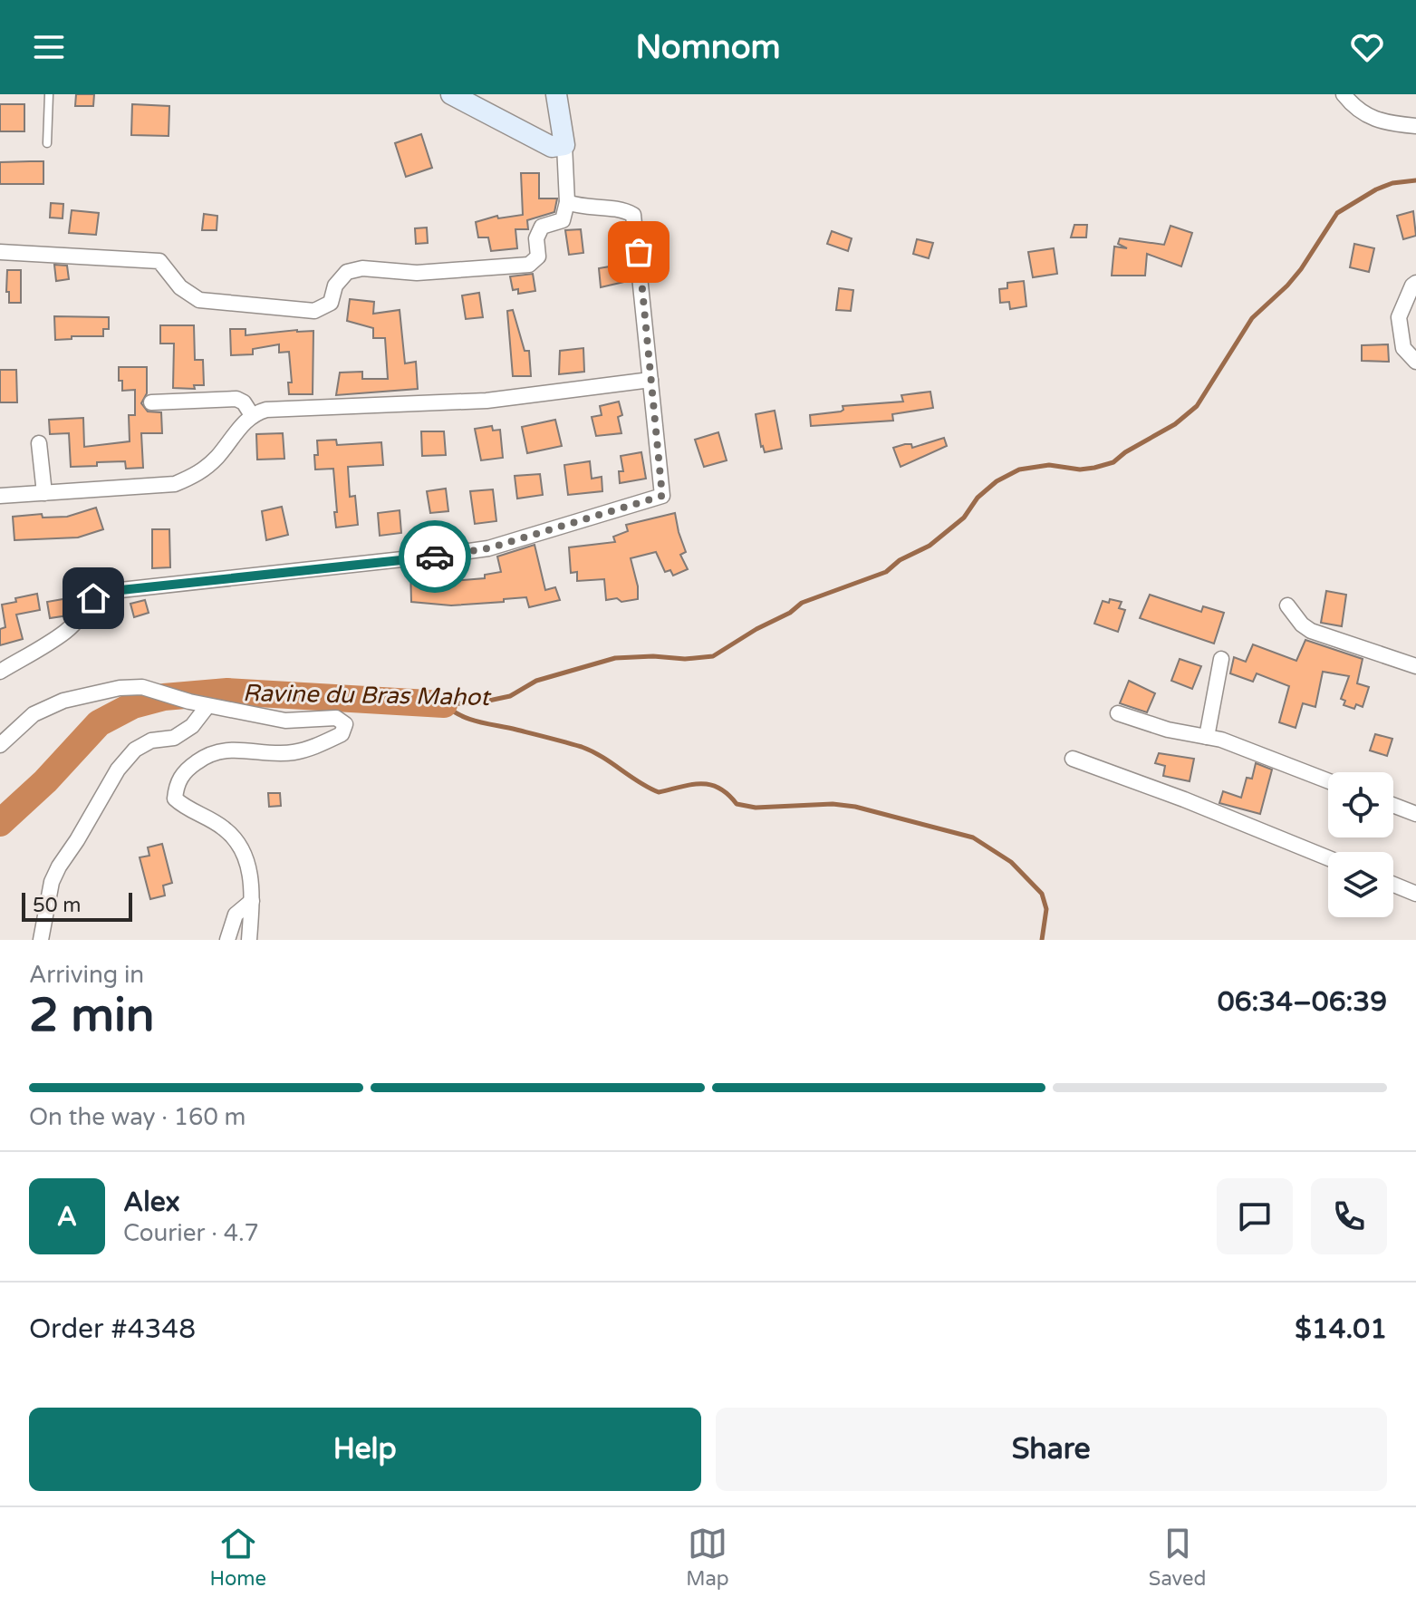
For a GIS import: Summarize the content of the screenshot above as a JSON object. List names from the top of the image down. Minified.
{"water":["Ravine du Bras Mahot"],"scale_bar":"50 m","page":{"header":"Nomnom","scale":"50 m","heading":["2 min","Arriving in","06:34–06:39"],"panel":["Alex","Courier · 4.7","Order #4348","$14.01"],"bar":"On the way · 160 m","round":"A","buttons":["Help","Share"],"tabs":["Home","Map","Saved"]}}
